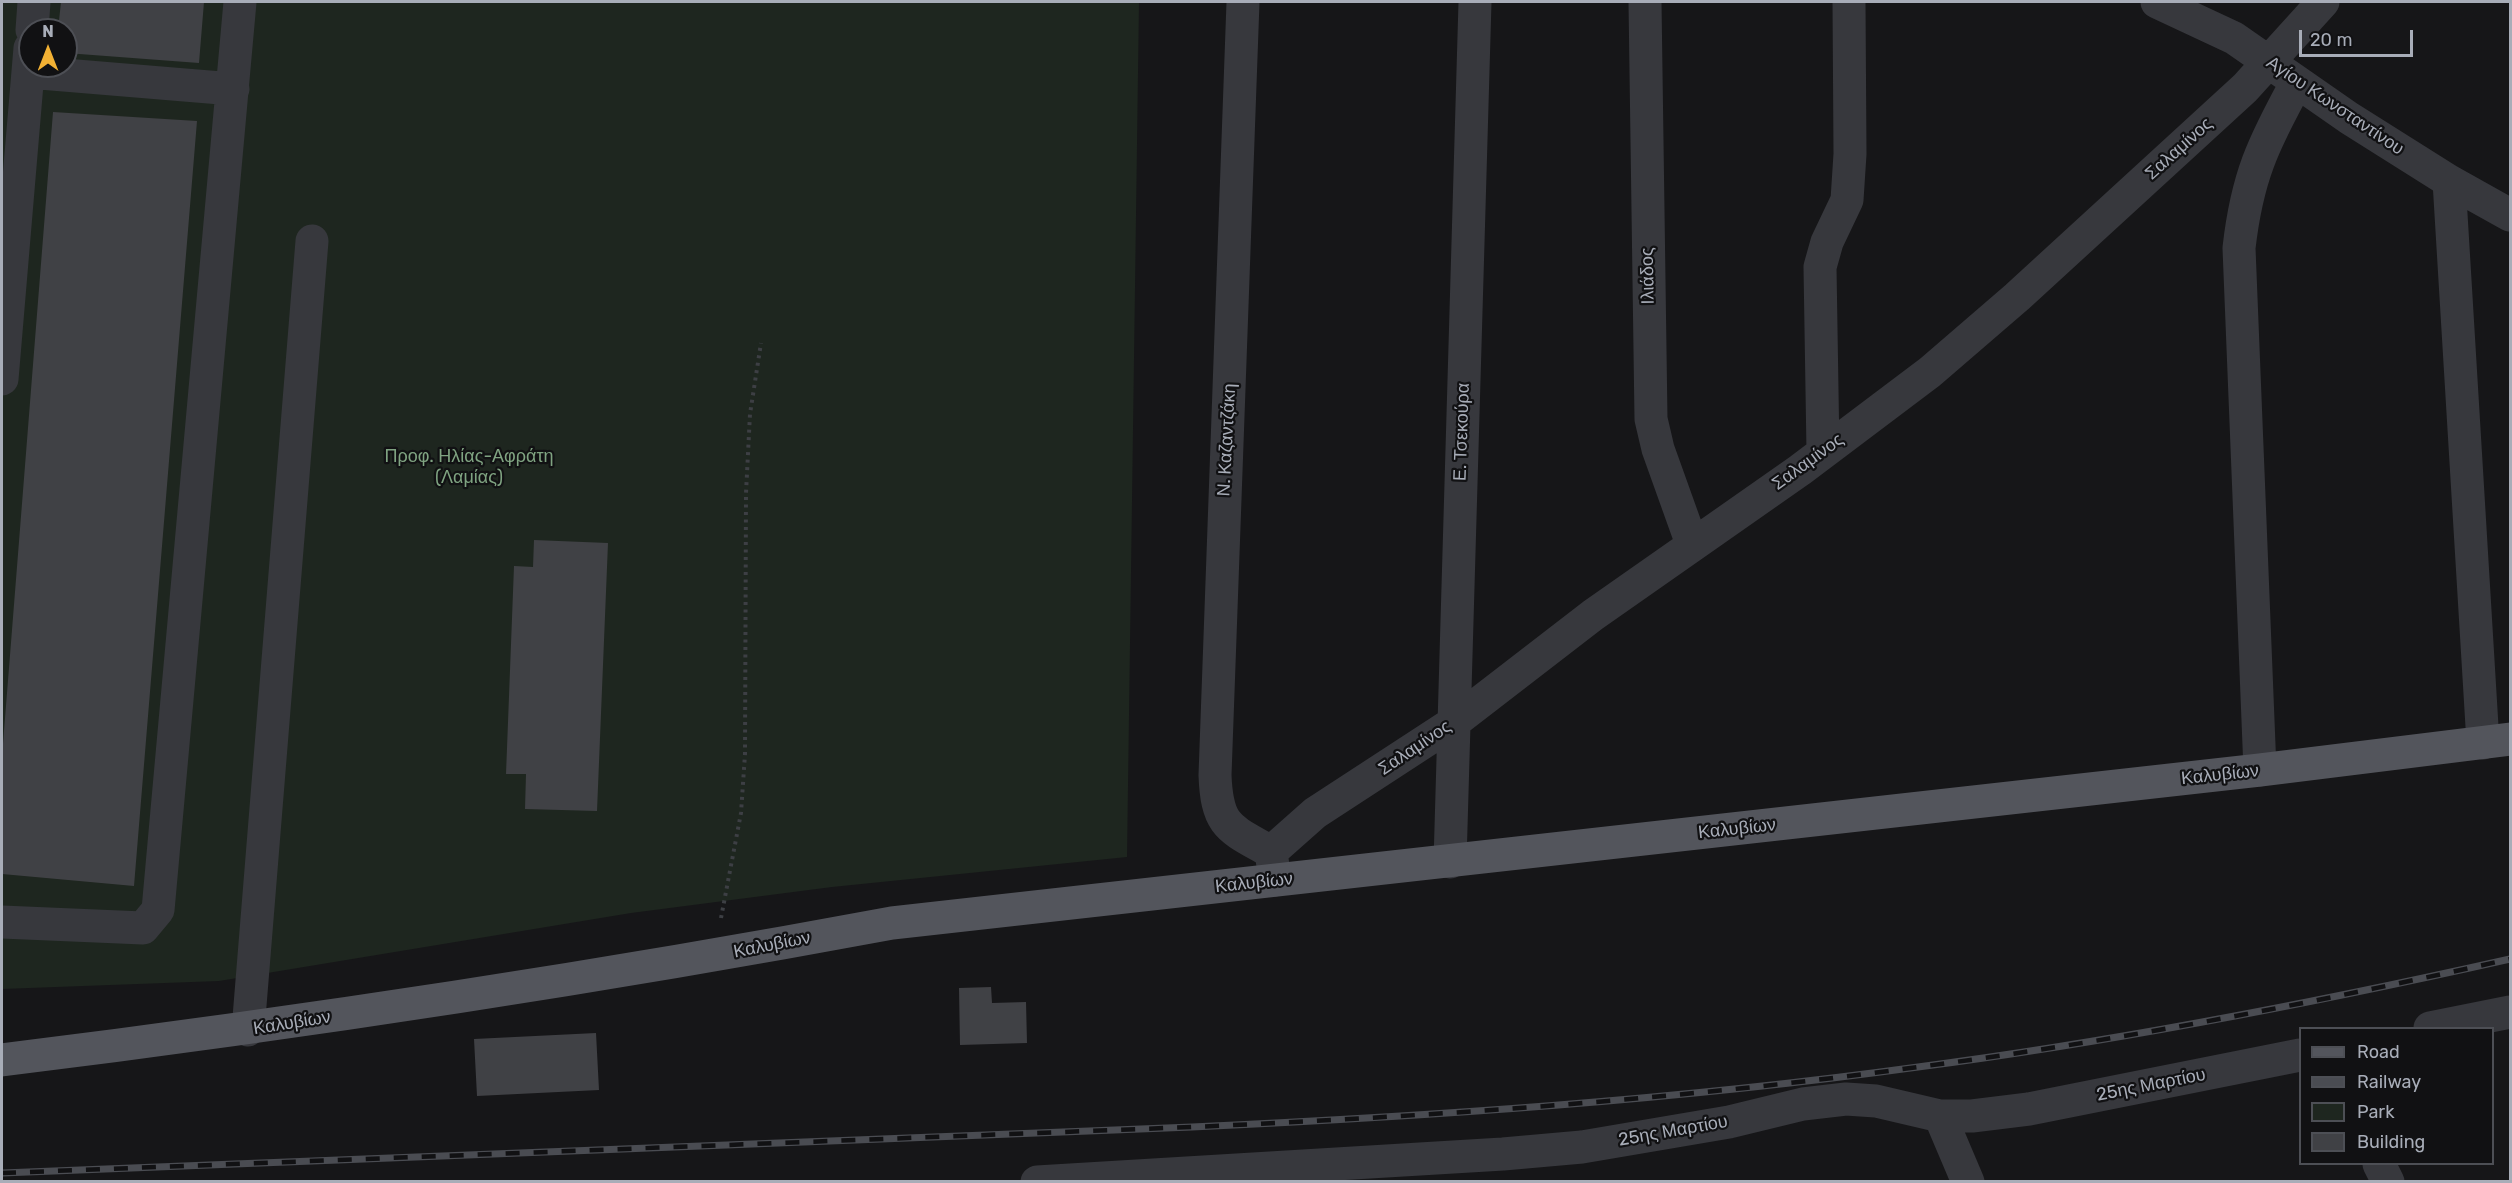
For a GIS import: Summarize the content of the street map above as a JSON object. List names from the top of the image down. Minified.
{"streets":{"main road":["Καλυβίων"],"street":["Αγίου Κωνσταντίνου","Σαλαμίνος","Ιλιάδος","Ε. Τσεκούρα","Ν. Καζαντζάκη","25ης Μαρτίου"]},"crossings":[["Αγίου Κωνσταντίνου","Σαλαμίνος"],["Σαλαμίνος","Ιλιάδος"],["Σαλαμίνος","Ε. Τσεκούρα"],["Σαλαμίνος","Ν. Καζαντζάκη"],["Σαλαμίνος","Καλυβίων"],["Ε. Τσεκούρα","Καλυβίων"],["Ν. Καζαντζάκη","Καλυβίων"]],"parks":["Προφ. Ηλίας-Αφράτη (Λαμίας)"],"legend":["Road","Railway","Park","Building"],"scale_bar":"20 m","north":"top"}
